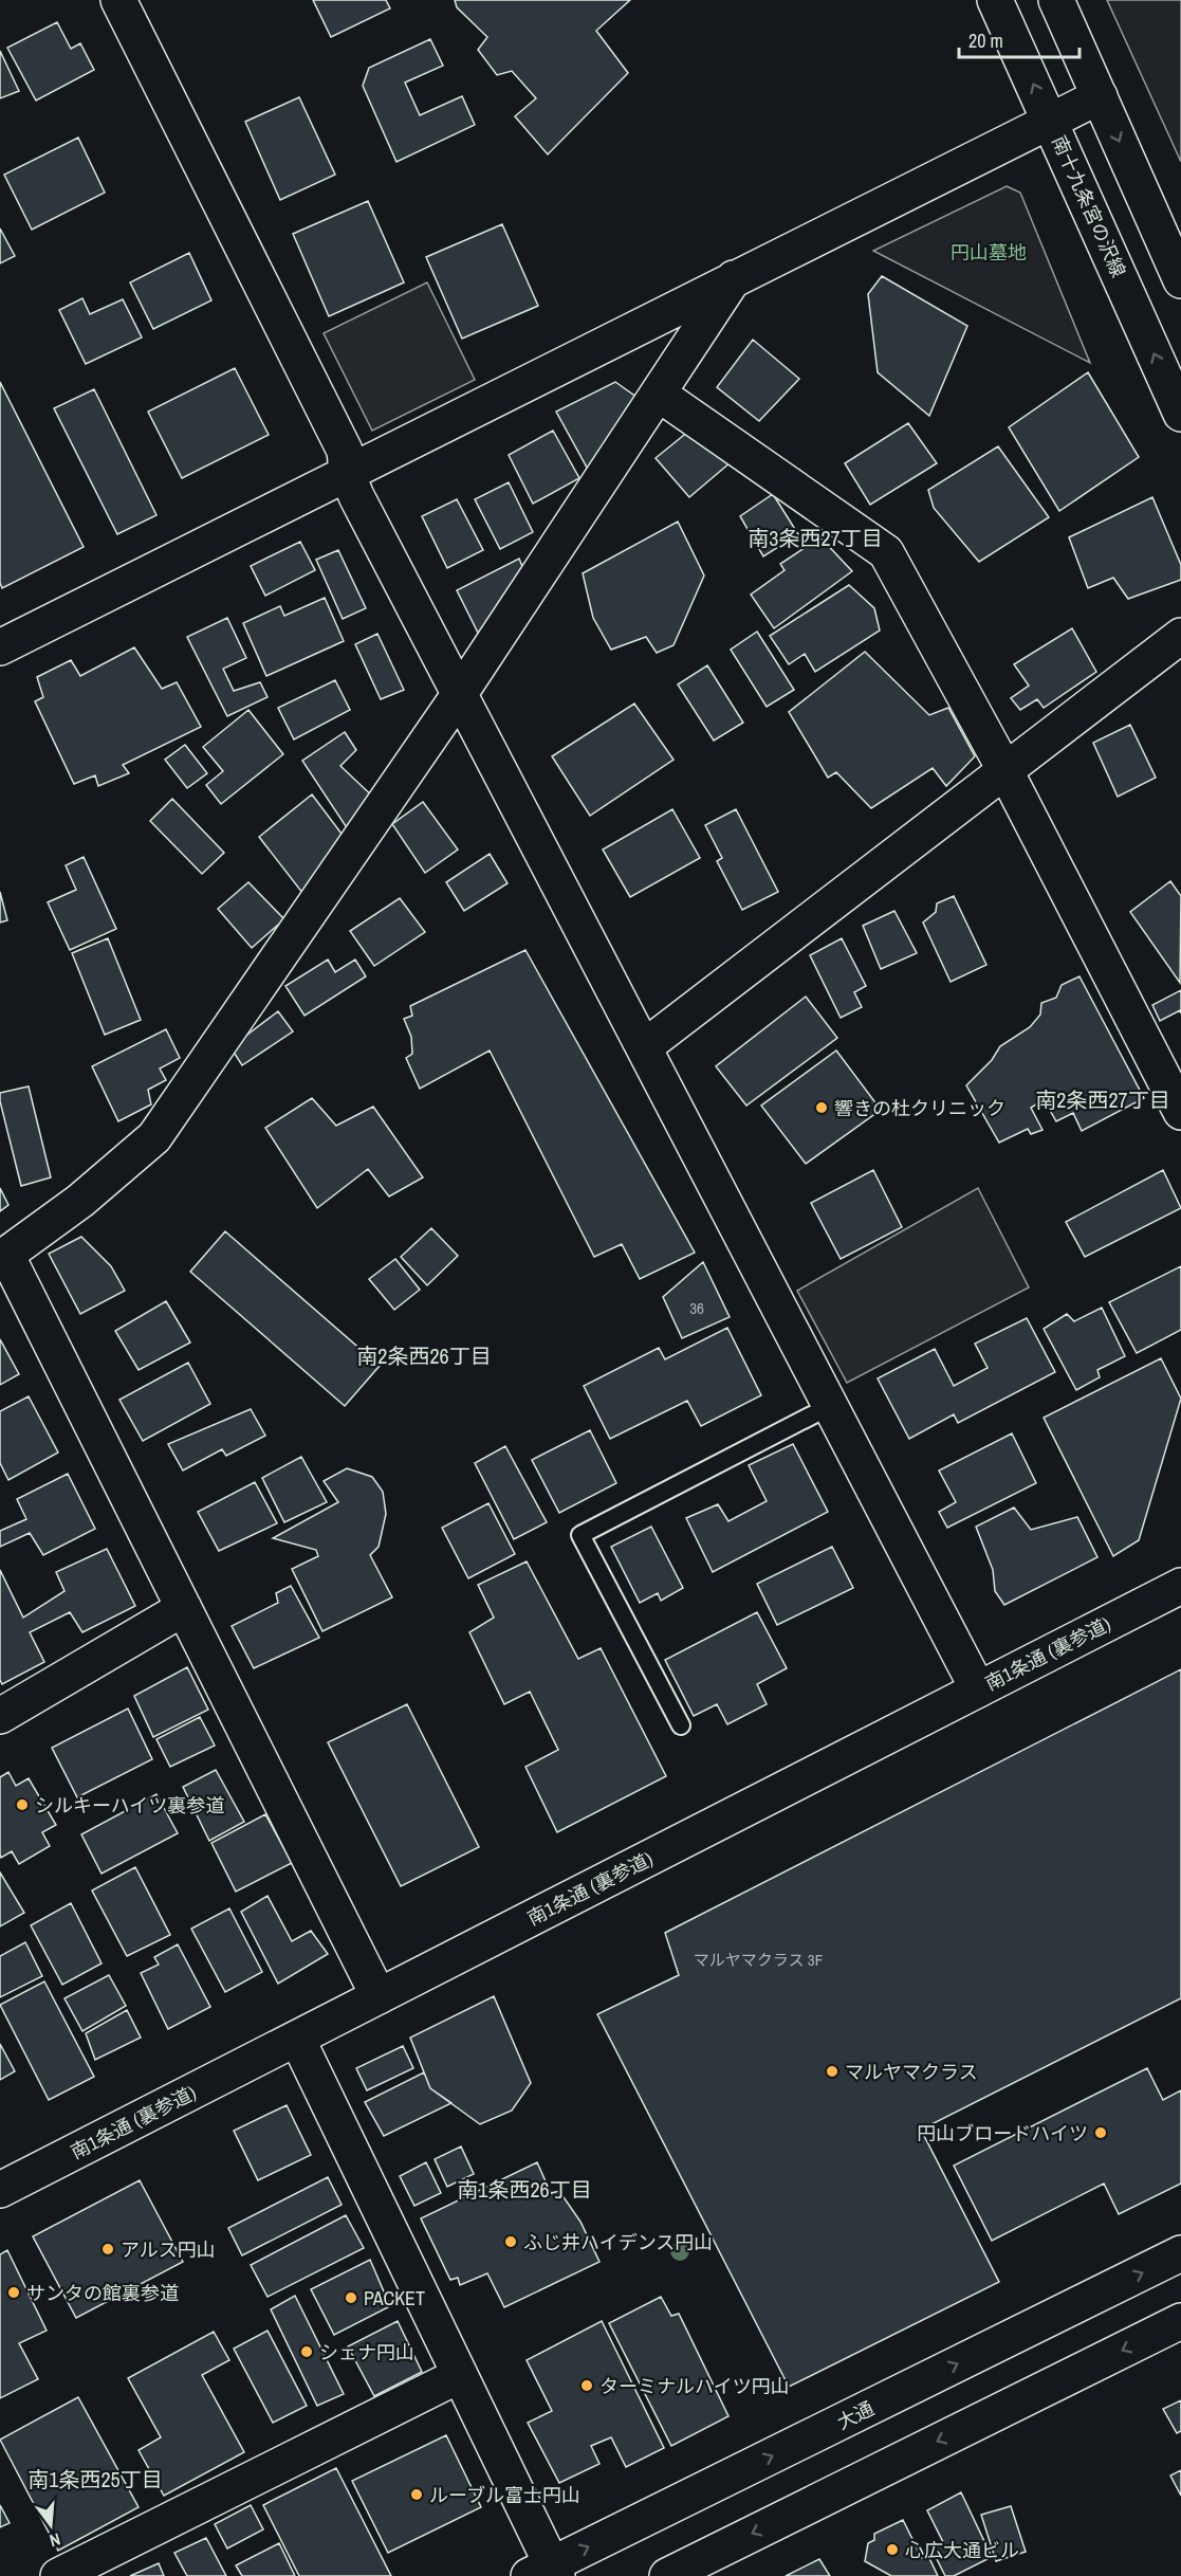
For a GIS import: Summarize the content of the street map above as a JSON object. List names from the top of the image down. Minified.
{"streets":{"street":["南十九条宮の沢線","南1条通 (裏参道)","大通"]},"districts":["南3条西27丁目","南2条西27丁目","南2条西26丁目","南1条西26丁目","南1条西25丁目"],"parks":["円山墓地"],"places":["響きの杜クリニック","シルキーハイツ裏参道","マルヤマクラス","円山ブロードハイツ","ふじ井ハイデンス円山","アルス円山","サンタの館裏参道","PACKET","シェナ円山","ターミナルハイツ円山","ルーブル富士円山","心広大通ビル"],"house_numbers":["36","マルヤマクラス 3F"],"scale_bar":"20 m","north":"bottom"}
